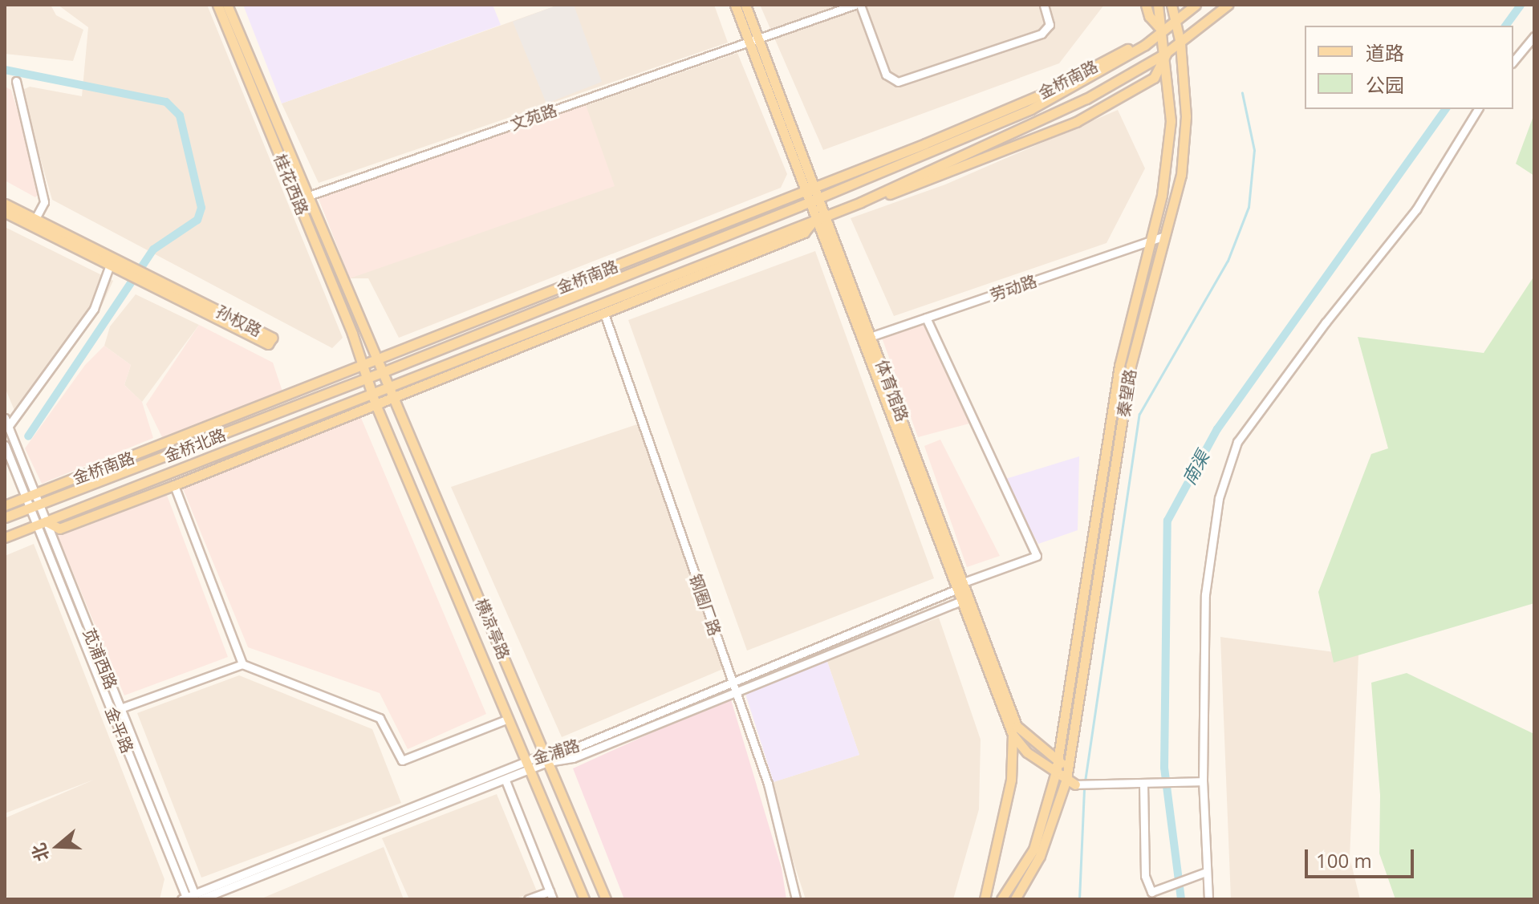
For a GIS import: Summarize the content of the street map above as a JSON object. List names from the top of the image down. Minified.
{"streets":{"main road":["金桥南路","桂花西路","孙权路","体育馆路","秦望路","金桥北路","横凉亭路"],"street":["文苑路","劳动路","钢圈厂路","苋浦西路","金平路","金浦路"]},"crossings":[["金桥南路","桂花西路"],["金桥南路","体育馆路"],["金桥南路","秦望路"],["金桥南路","金桥北路"],["金桥南路","钢圈厂路"],["金桥南路","横凉亭路"],["金桥南路","苋浦西路"],["文苑路","桂花西路"],["文苑路","体育馆路"],["桂花西路","横凉亭路"],["劳动路","体育馆路"],["劳动路","秦望路"],["劳动路","金浦路"],["体育馆路","秦望路"],["体育馆路","金浦路"],["金桥北路","横凉亭路"],["金桥北路","苋浦西路"],["金桥北路","金平路"],["钢圈厂路","金浦路"],["横凉亭路","金浦路"],["苋浦西路","金平路"],["苋浦西路","金浦路"],["金平路","金浦路"]],"water":["南渠"],"legend":["道路","公园"],"scale_bar":"100 m","north":"left"}
